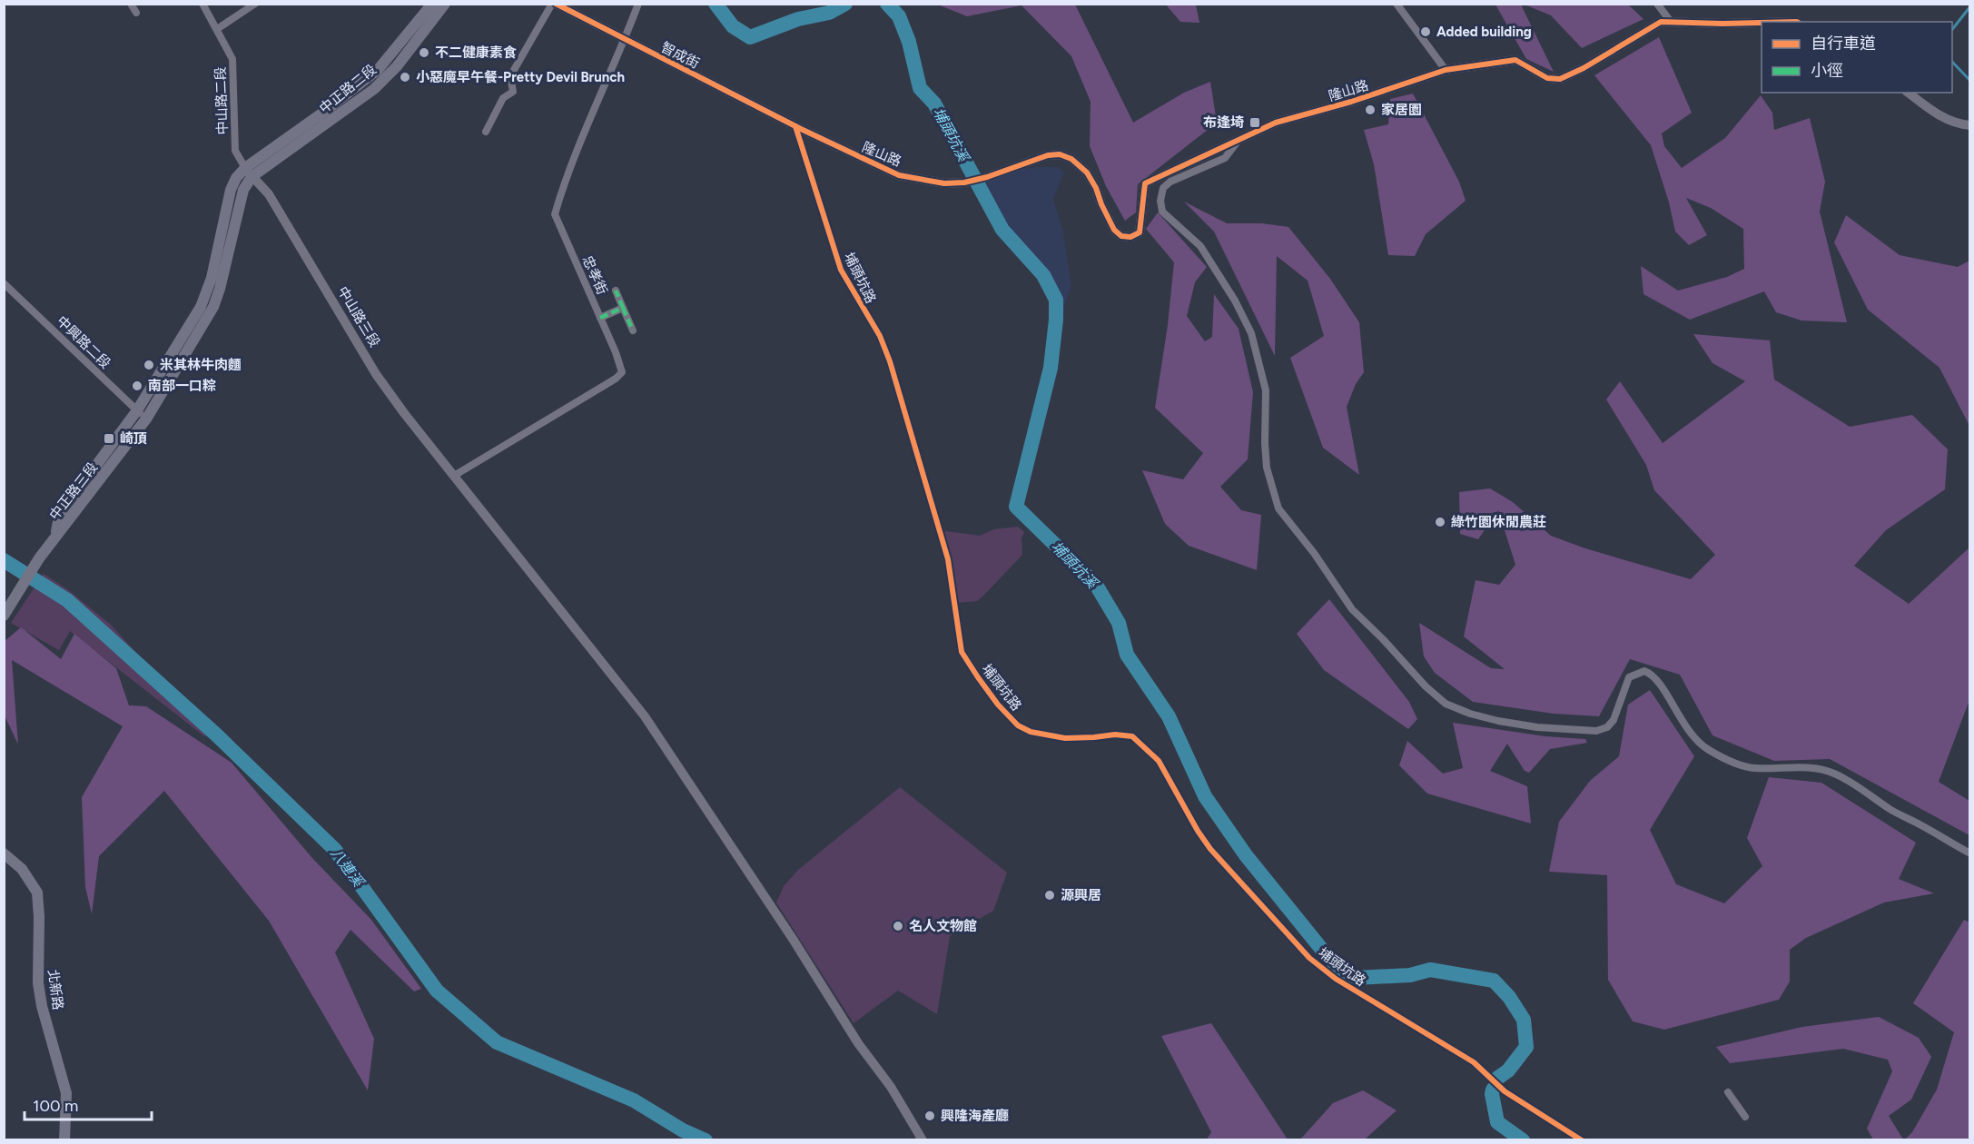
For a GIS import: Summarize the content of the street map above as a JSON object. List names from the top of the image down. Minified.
{"streets":{"main road":["中正路二段","中正路三段","北新路"],"street":["智成街","隆山路","中山路二段","忠孝街","埔頭坑路","中山路三段","中興路二段"]},"crossings":[["智成街","隆山路"],["智成街","忠孝街"],["智成街","埔頭坑路"],["中正路二段","中山路二段"],["中正路二段","中山路三段"],["中正路二段","中正路三段"],["隆山路","埔頭坑路"],["中山路二段","中山路三段"],["中山路二段","中正路三段"],["忠孝街","中山路三段"],["中山路三段","中正路三段"],["中興路二段","中正路三段"]],"water":["埔頭坑溪","八連溪"],"places":{"other":["Added building","不二健康素食","小惡魔早午餐-Pretty Devil Brunch","家居園","米其林牛肉麵","南部一口粽","綠竹園休閒農莊","源興居","名人文物館","興隆海產廳"],"transit":["布逢埼","崎頂"]},"legend":["自行車道","小徑"],"scale_bar":"100 m"}
